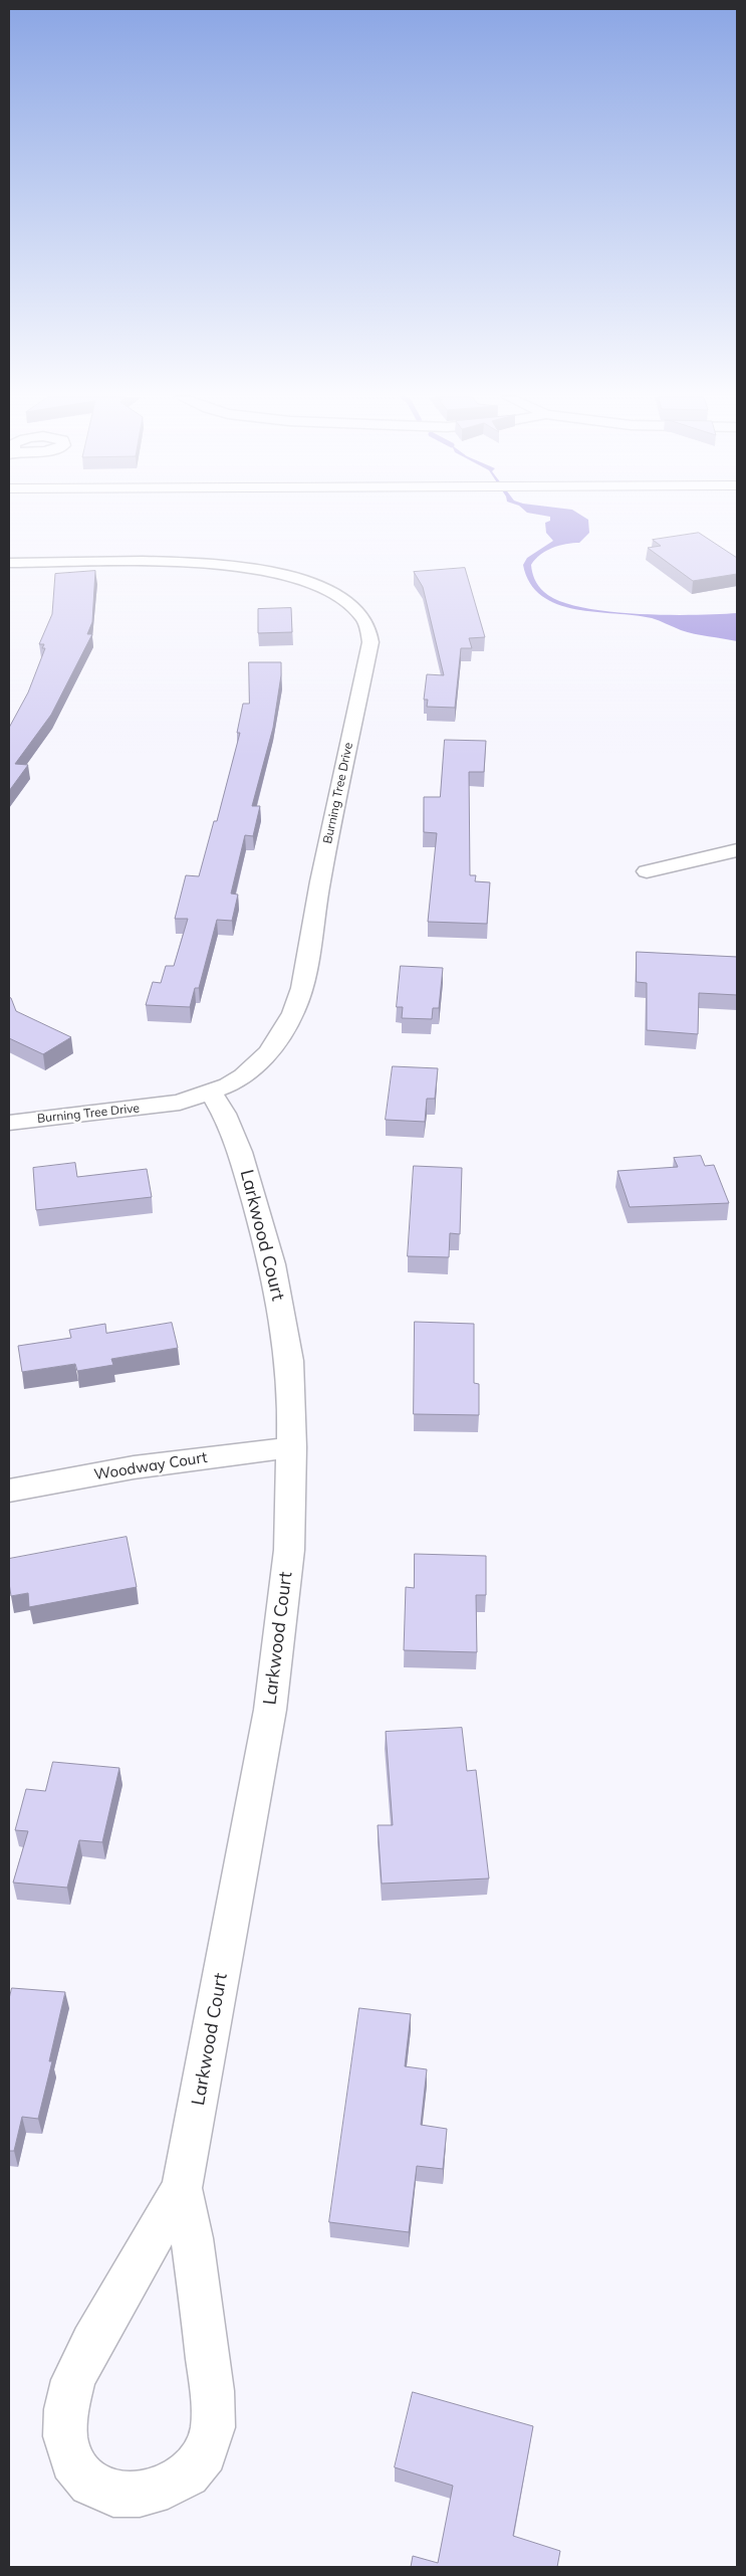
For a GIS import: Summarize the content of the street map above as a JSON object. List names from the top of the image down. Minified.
{"streets":{"street":["Burning Tree Drive","Larkwood Court","Woodway Court"]},"crossings":[["Burning Tree Drive","Larkwood Court"],["Larkwood Court","Woodway Court"]]}
